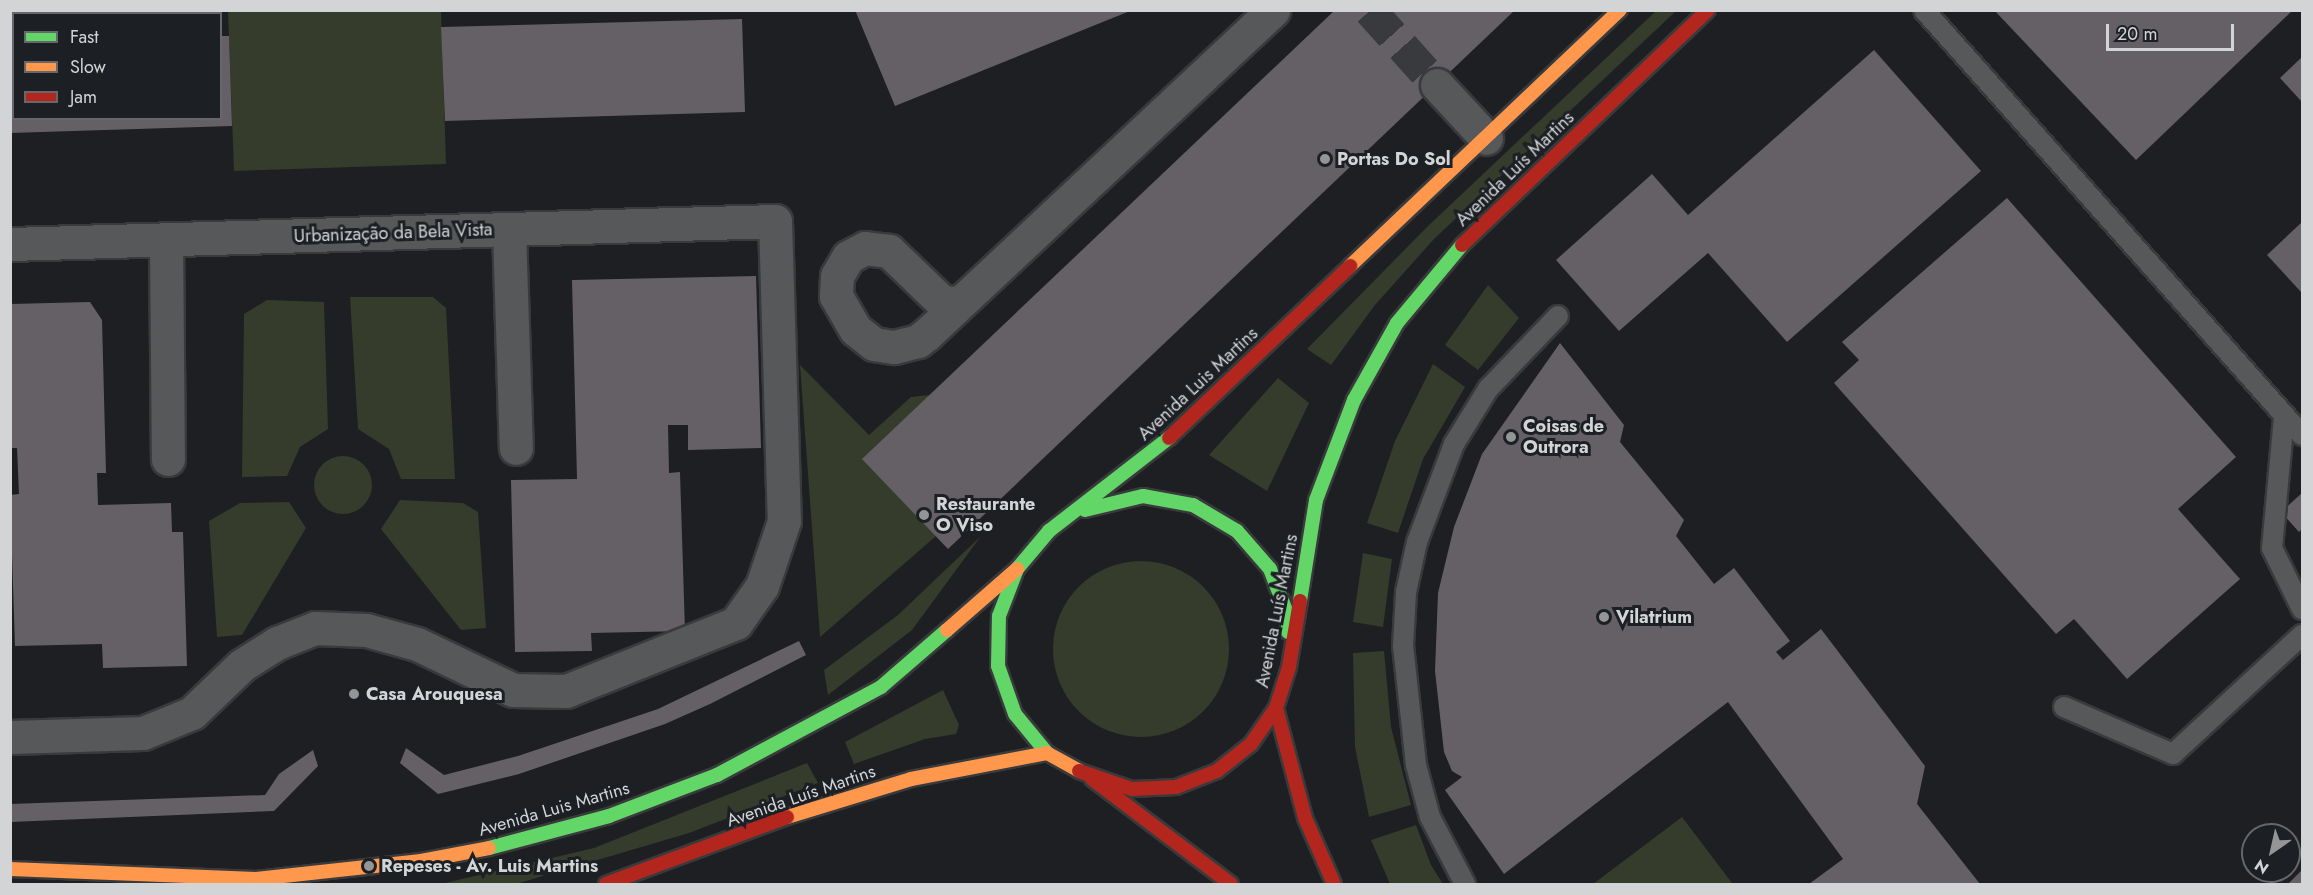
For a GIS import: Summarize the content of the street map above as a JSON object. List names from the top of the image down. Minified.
{"streets":{"main road":["Avenida Luís Martins","Avenida Luis Martins"],"street":["Urbanização da Bela Vista"]},"places":["Portas Do Sol","Coisas de Outrora","Restaurante O Viso","Vilatrium","Casa Arouquesa","Repeses - Av. Luis Martins"],"legend":["Fast","Slow","Jam"],"scale_bar":"20 m","north":"bottom left"}
